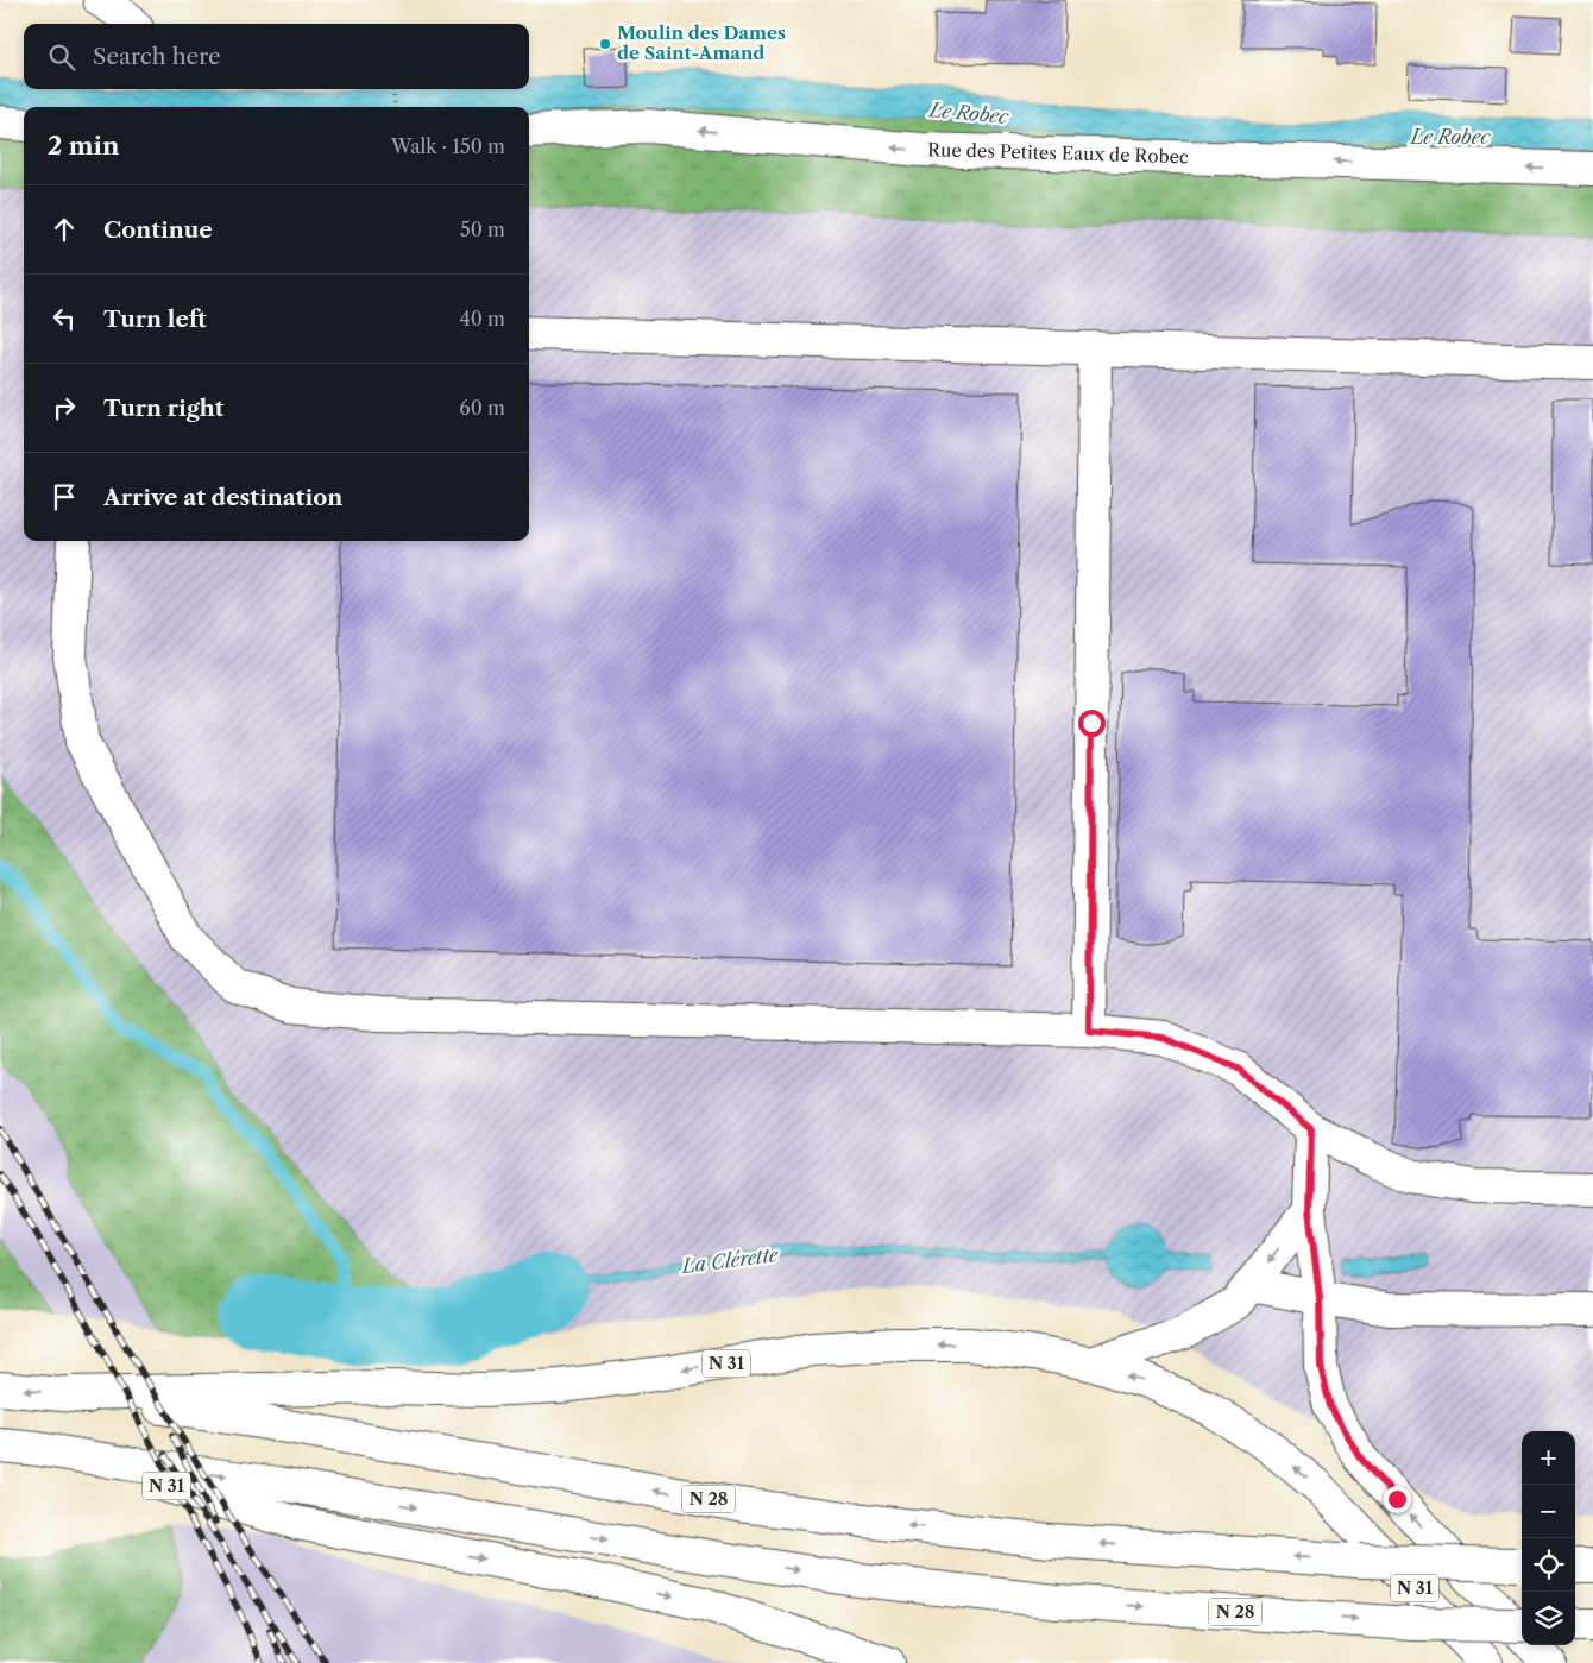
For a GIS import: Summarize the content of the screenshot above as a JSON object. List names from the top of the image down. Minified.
{"streets":{"main road":["Rue des Petites Eaux de Robec","N 31","N 28"]},"crossings":[["N 31","N 28"]],"water":["Le Robec","La Clérette"],"places":["Moulin des Dames de Saint-Amand"],"page":{"search":"Search here","heading":["2 min","Walk · 150 m"],"list":[["Continue","50 m"],["Turn left","40 m"],["Turn right","60 m"],"Arrive at destination"],"map_buttons":["+","−"]}}
